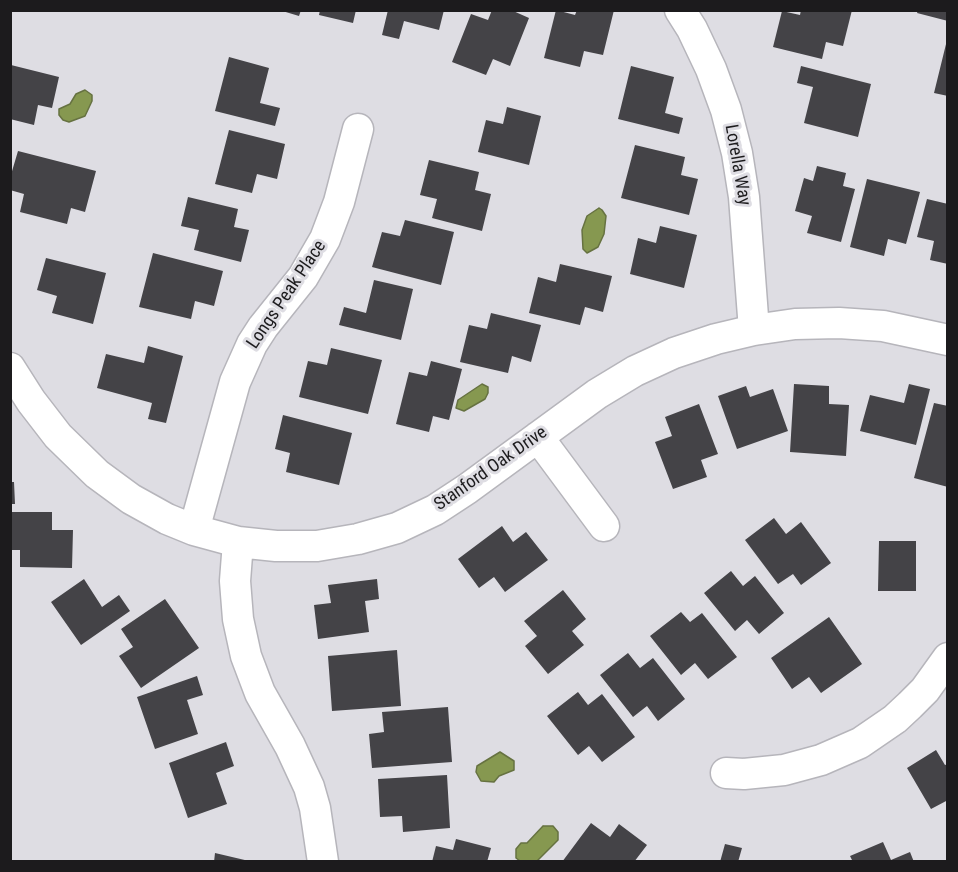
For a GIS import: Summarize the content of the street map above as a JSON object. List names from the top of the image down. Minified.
{"streets":{"street":["Lorella Way","Longs Peak Place","Stanford Oak Drive"]},"crossings":[["Lorella Way","Stanford Oak Drive"],["Longs Peak Place","Stanford Oak Drive"]]}
